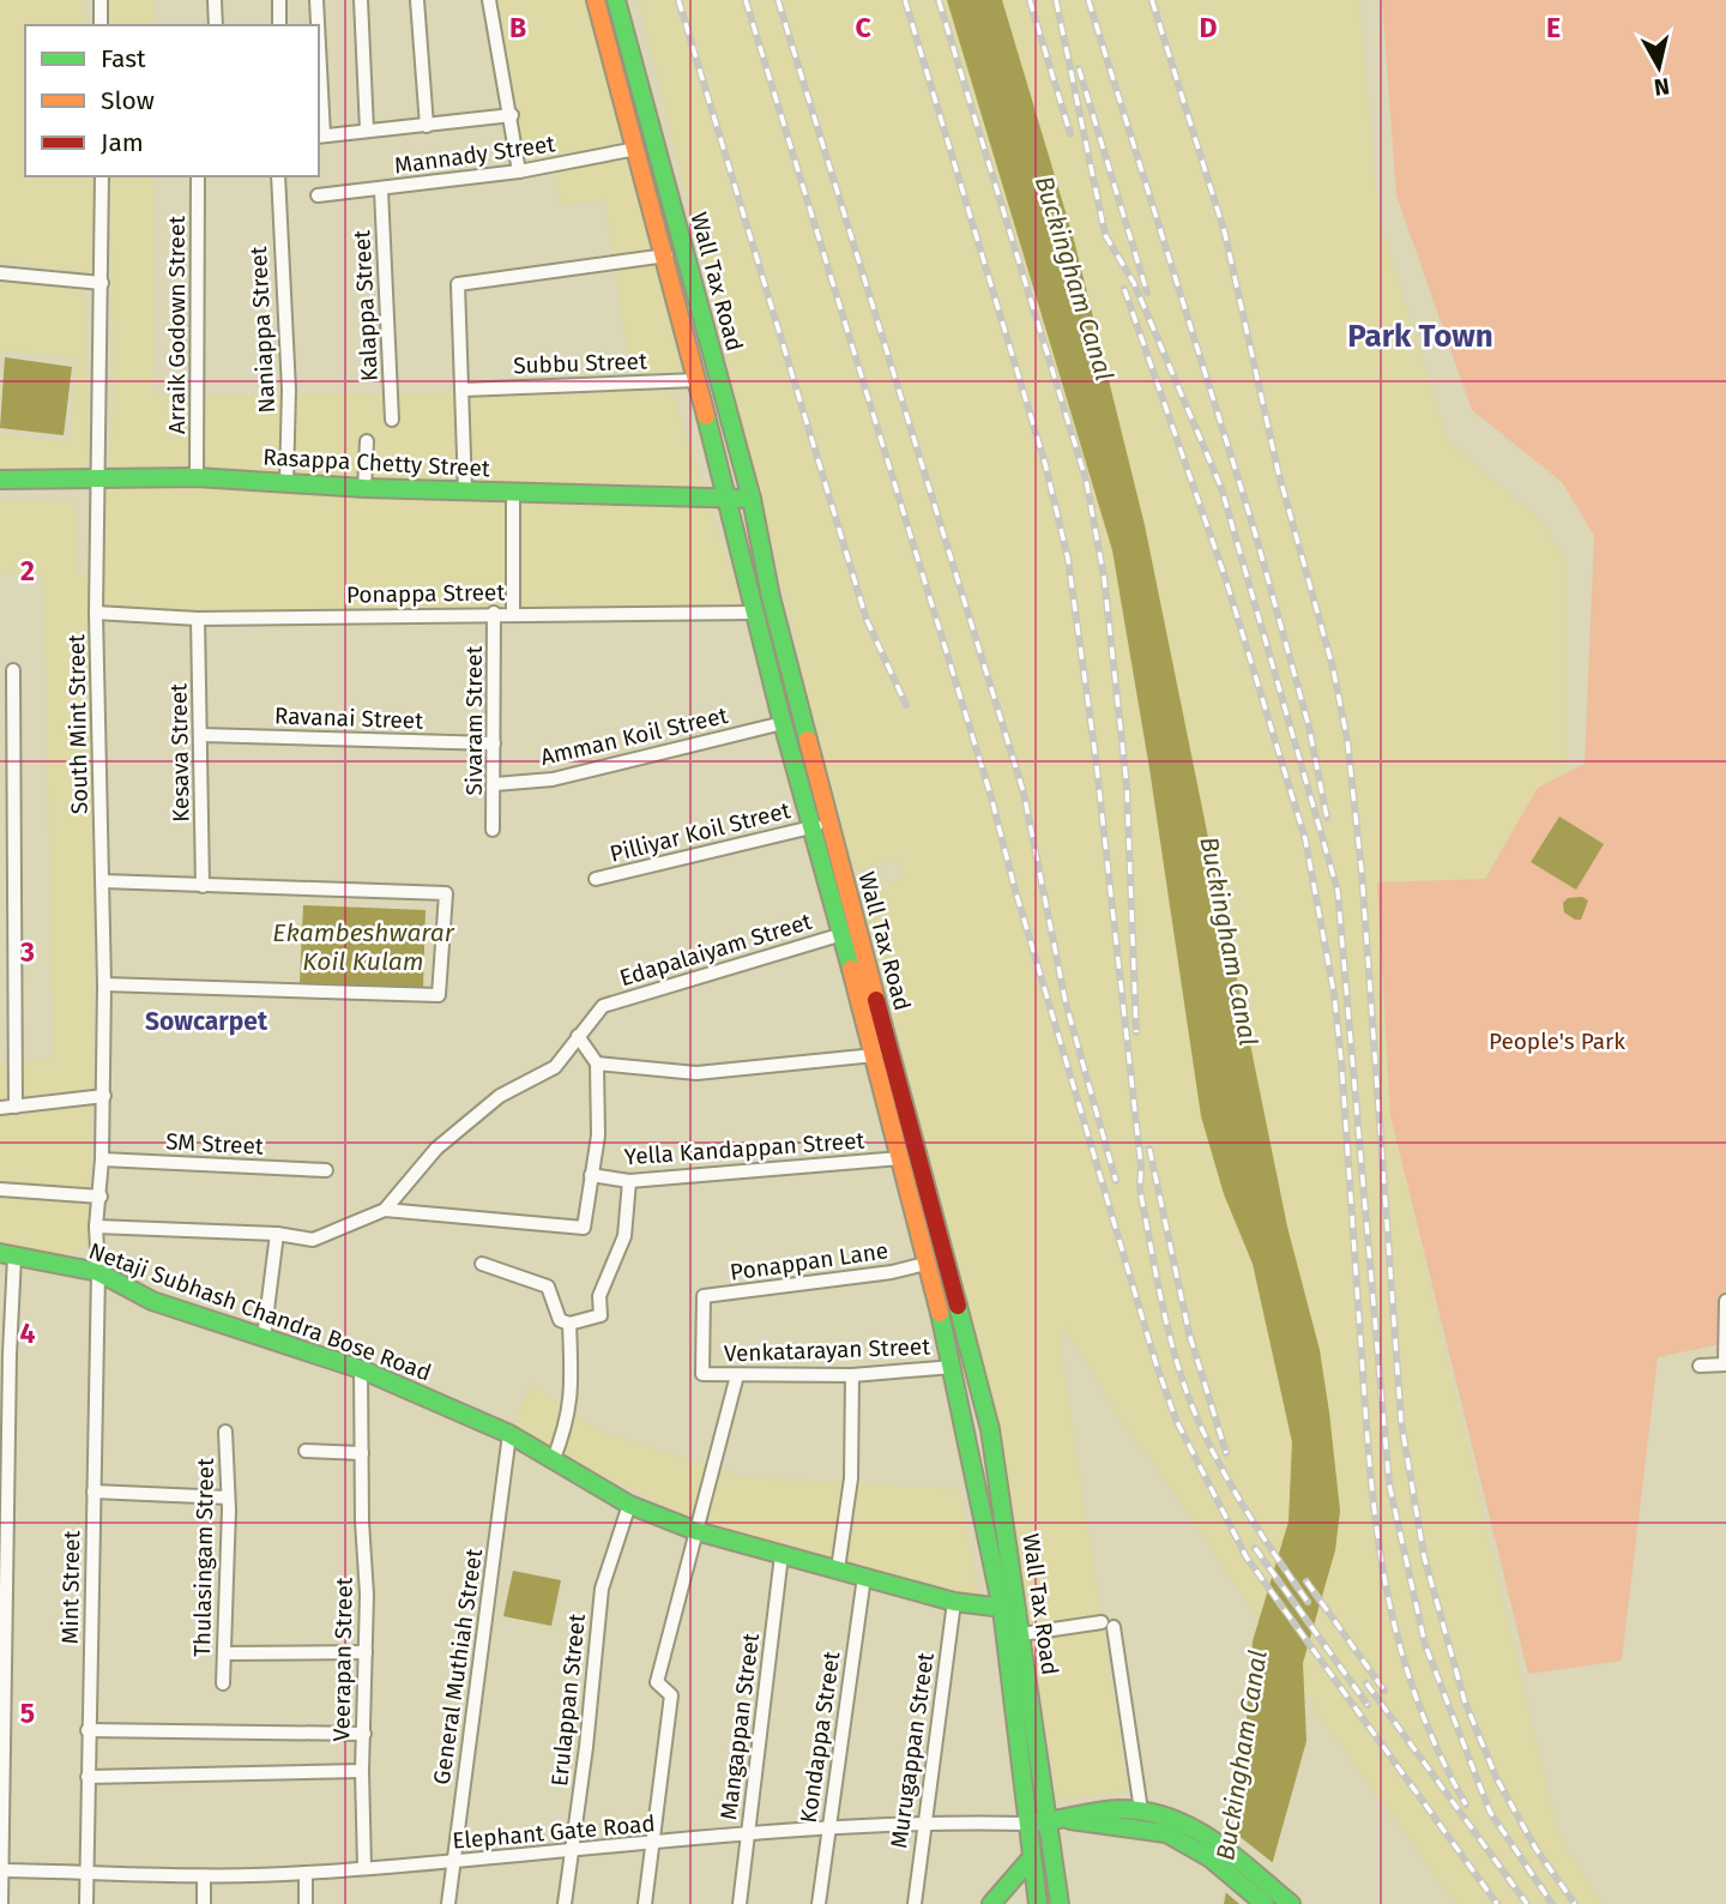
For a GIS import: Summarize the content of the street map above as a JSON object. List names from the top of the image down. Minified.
{"streets":{"main road":["Wall Tax Road","Rasappa Chetty Street","Netaji Subhash Chandra Bose Road"],"street":["Mannady Street","Kalappa Street","Arraik Godown Street","Naniappa Street","Subbu Street","Ponappa Street","Ravanai Street","Sivaram Street","South Mint Street","Amman Koil Street","Kesava Street","Pilliyar Koil Street","Edapalaiyam Street","SM Street","Yella Kandappan Street","Ponappan Lane","Venkatarayan Street","Thulasingam Street","Mint Street","Veerapan Street","General Muthiah Street","Erulappan Street","Mangappan Street","Kondappa Street","Murugappan Street","Elephant Gate Road"]},"crossings":[["Mannady Street","Wall Tax Road"],["Mannady Street","Kalappa Street"],["Wall Tax Road","Subbu Street"],["Wall Tax Road","Rasappa Chetty Street"],["Wall Tax Road","Ponappa Street"],["Wall Tax Road","Amman Koil Street"],["Wall Tax Road","Pilliyar Koil Street"],["Wall Tax Road","Edapalaiyam Street"],["Wall Tax Road","Yella Kandappan Street"],["Wall Tax Road","Ponappan Lane"],["Wall Tax Road","Netaji Subhash Chandra Bose Road"],["Wall Tax Road","Venkatarayan Street"],["Wall Tax Road","Elephant Gate Road"],["Arraik Godown Street","Rasappa Chetty Street"],["Naniappa Street","Rasappa Chetty Street"],["Rasappa Chetty Street","South Mint Street"],["Ponappa Street","Sivaram Street"],["Ponappa Street","South Mint Street"],["Ponappa Street","Kesava Street"],["Ravanai Street","Sivaram Street"],["Ravanai Street","Kesava Street"],["Sivaram Street","Amman Koil Street"],["South Mint Street","SM Street"],["South Mint Street","Netaji Subhash Chandra Bose Road"],["South Mint Street","Mint Street"],["Ponappan Lane","Venkatarayan Street"],["Netaji Subhash Chandra Bose Road","Mint Street"],["Netaji Subhash Chandra Bose Road","Veerapan Street"],["Netaji Subhash Chandra Bose Road","General Muthiah Street"],["Netaji Subhash Chandra Bose Road","Erulappan Street"],["Netaji Subhash Chandra Bose Road","Mangappan Street"],["Netaji Subhash Chandra Bose Road","Kondappa Street"],["Netaji Subhash Chandra Bose Road","Murugappan Street"],["Mint Street","Elephant Gate Road"],["Veerapan Street","Elephant Gate Road"],["General Muthiah Street","Elephant Gate Road"],["Erulappan Street","Elephant Gate Road"],["Mangappan Street","Elephant Gate Road"],["Kondappa Street","Elephant Gate Road"],["Murugappan Street","Elephant Gate Road"]],"districts":["Park Town","Sowcarpet"],"water":["Buckingham Canal","Ekambeshwarar Koil Kulam"],"parks":["People's Park"],"legend":["Fast","Slow","Jam"],"north":"bottom","grid":{"columns":["B","C","D","E"],"rows":["2","3","4","5"]}}
